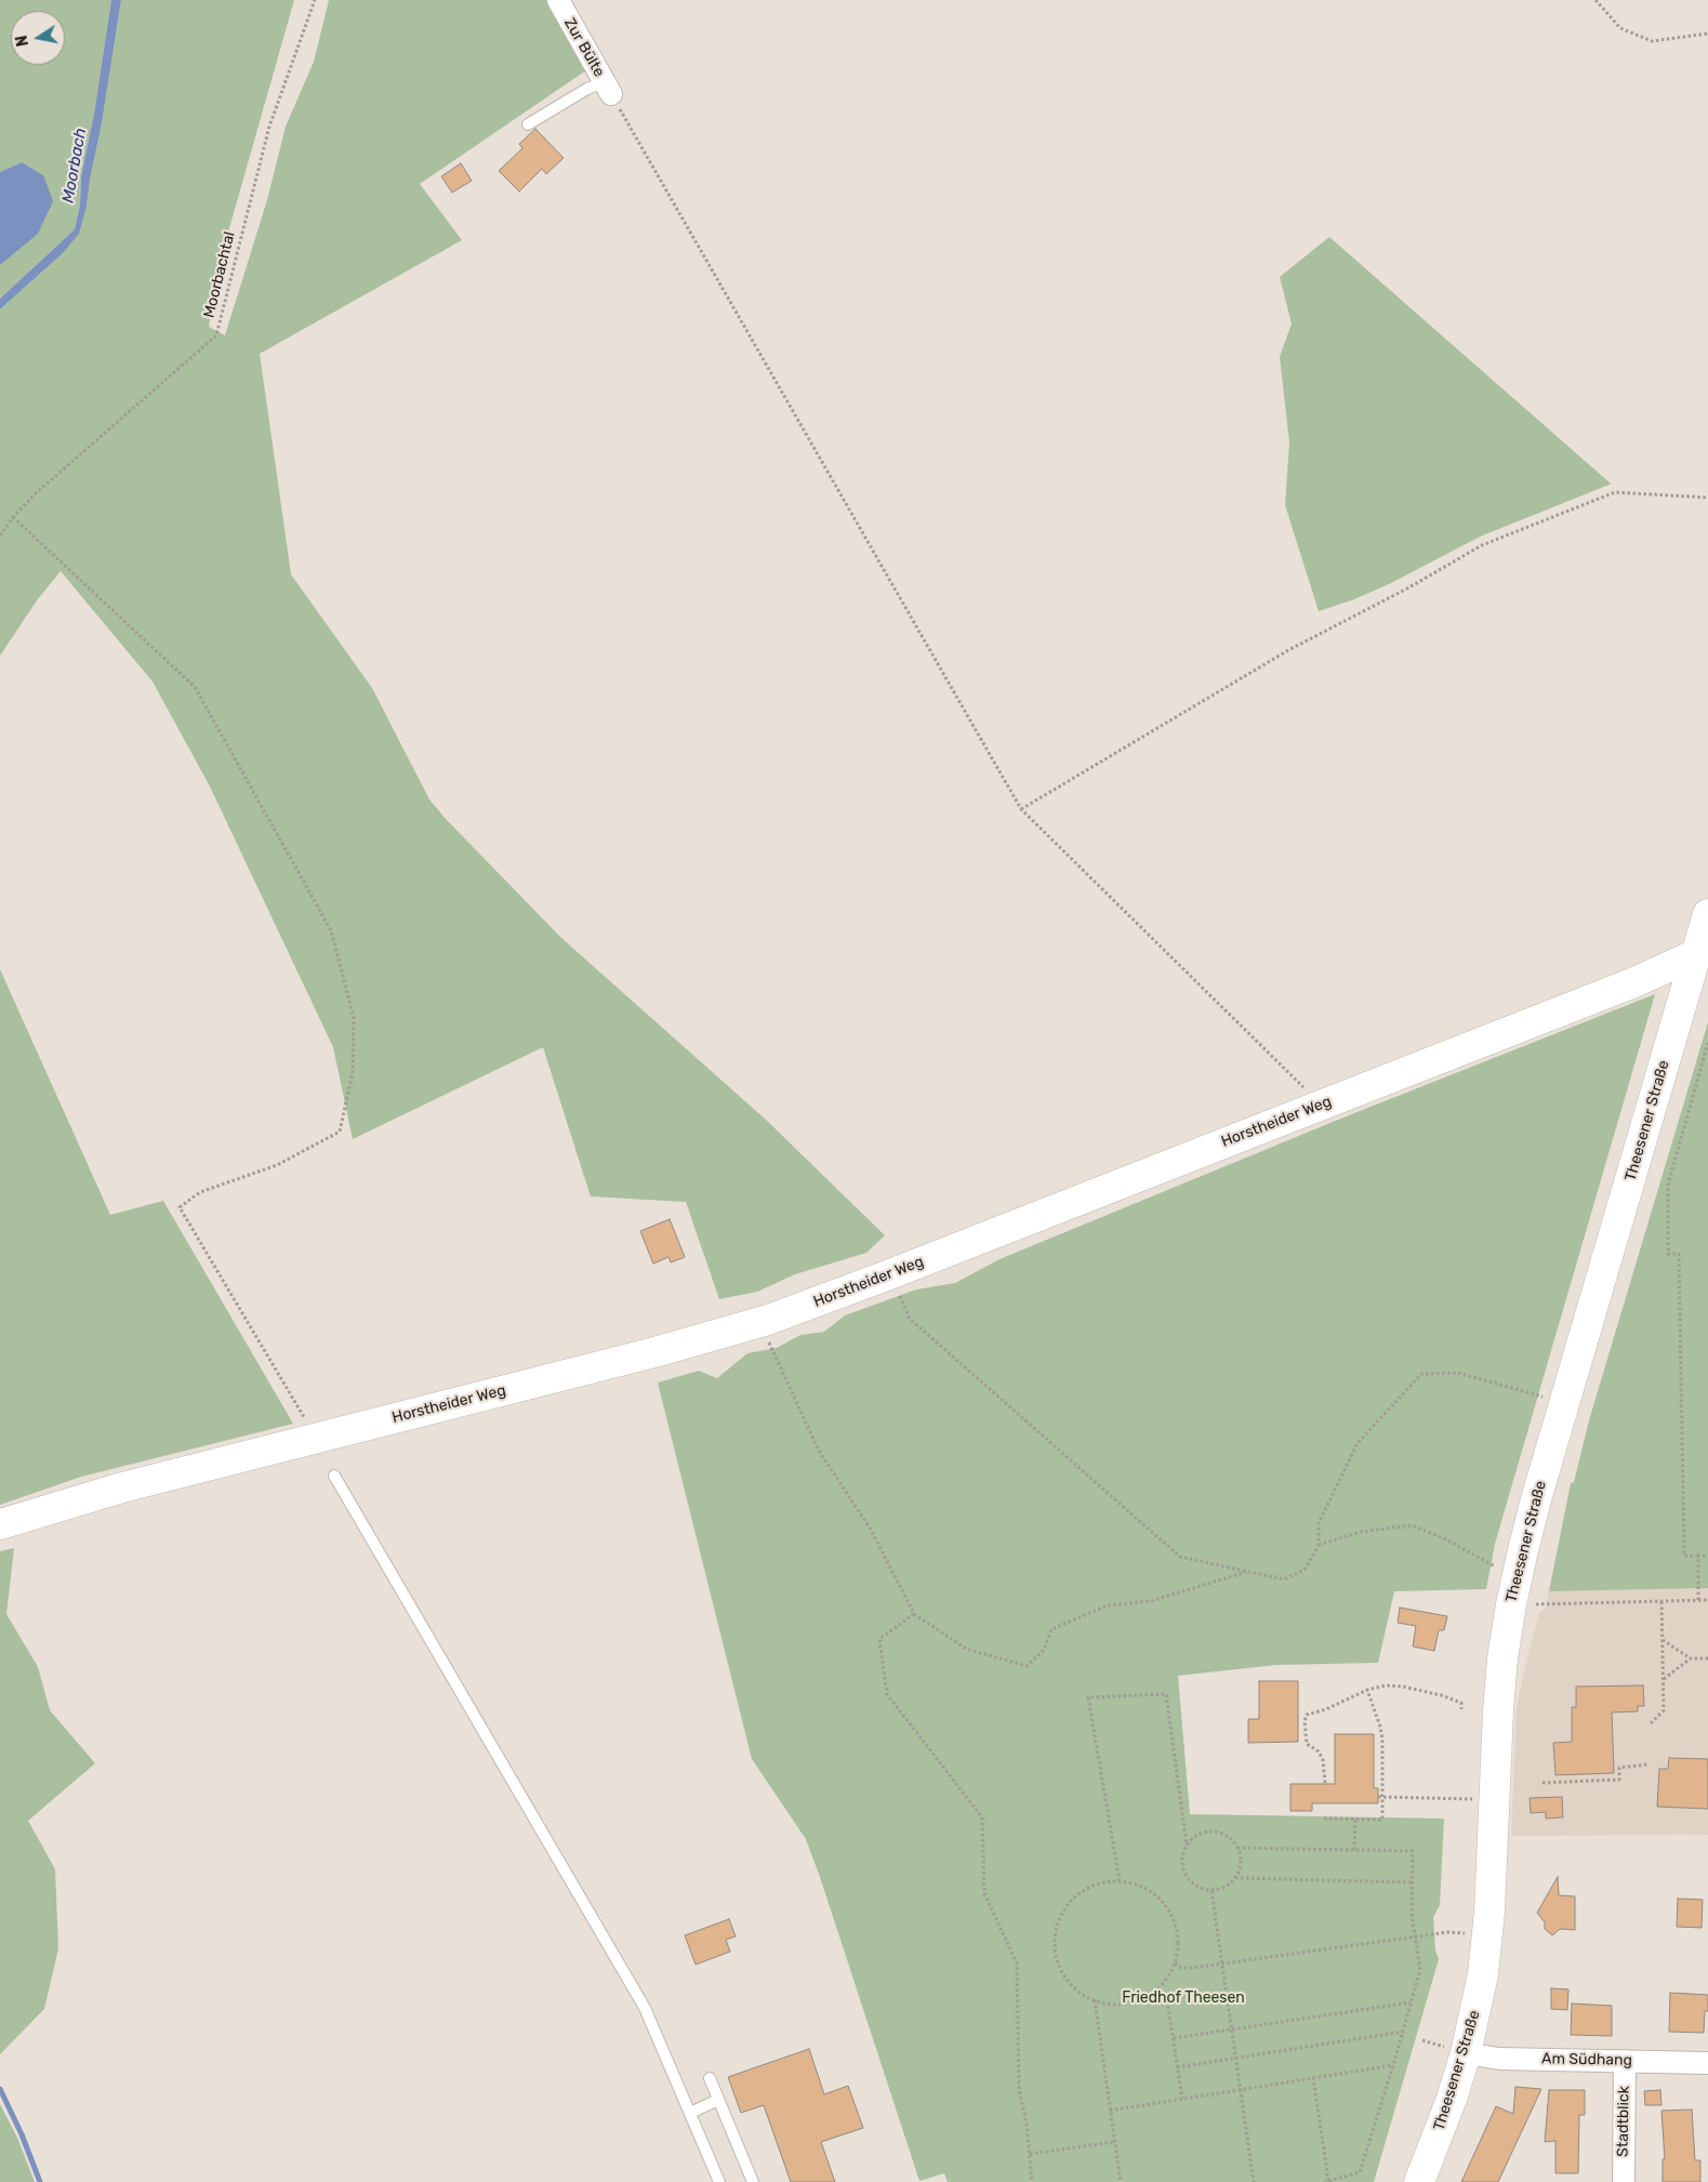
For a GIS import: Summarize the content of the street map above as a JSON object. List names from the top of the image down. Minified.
{"streets":{"street":["Zur Bülte","Theesener Straße","Horstheider Weg","Am Südhang","Stadtblick"],"path":["Moorbachtal"]},"crossings":[["Theesener Straße","Horstheider Weg"],["Theesener Straße","Am Südhang"],["Am Südhang","Stadtblick"]],"water":["Moorbach"],"parks":["Friedhof Theesen"],"north":"left"}
